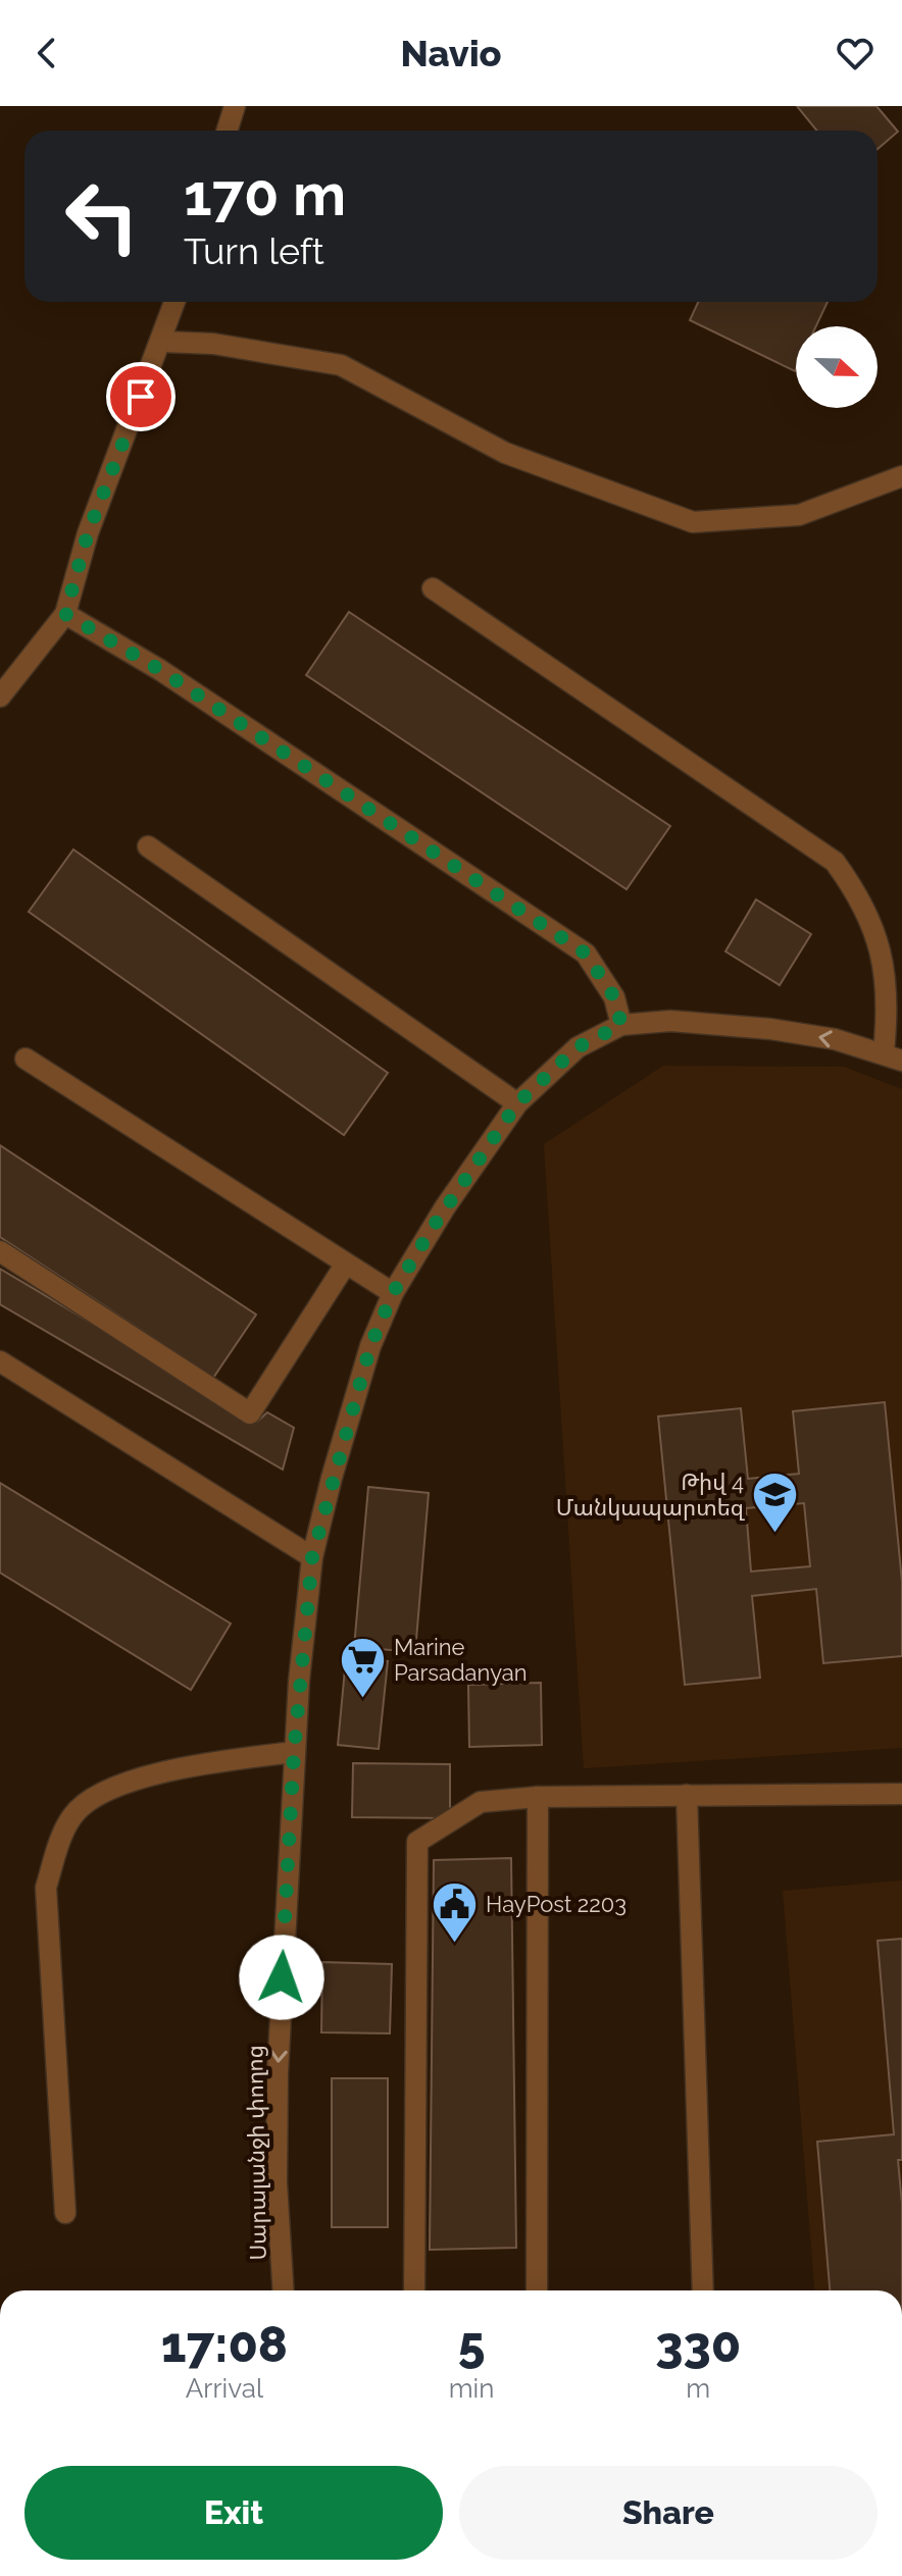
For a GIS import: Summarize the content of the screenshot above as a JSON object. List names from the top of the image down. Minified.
{"streets":{"street":["Սարալանջի փողոց"]},"places":{"school or university":["Թիվ 4 Մանկապարտեզ"],"supermarket":["Marine Parsadanyan"],"public building":["HayPost 2203"]},"north":"right","page":{"header":"Navio","turn":["170 m","Turn left"],"eta":["17:08","Arrival","5","min","330","m"],"buttons":["Exit","Share"]}}
